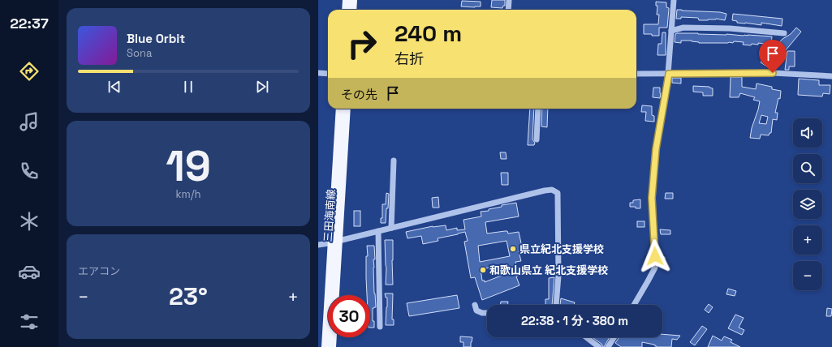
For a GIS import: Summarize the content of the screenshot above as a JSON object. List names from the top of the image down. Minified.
{"streets":{"main road":["三田海南線"]},"places":["県立紀北支援学校","和歌山県立 紀北支援学校"],"page":{"tabs":"22:37","turn":["240 m","右折"],"song":["Blue Orbit","Sona"],"then":"その先","map_buttons":["+","−"],"tile":[["19","km/h"],"エアコン"],"heat":["−","23°","+"],"limit":"30","trip":"22:38 · 1 分 · 380 m"}}
